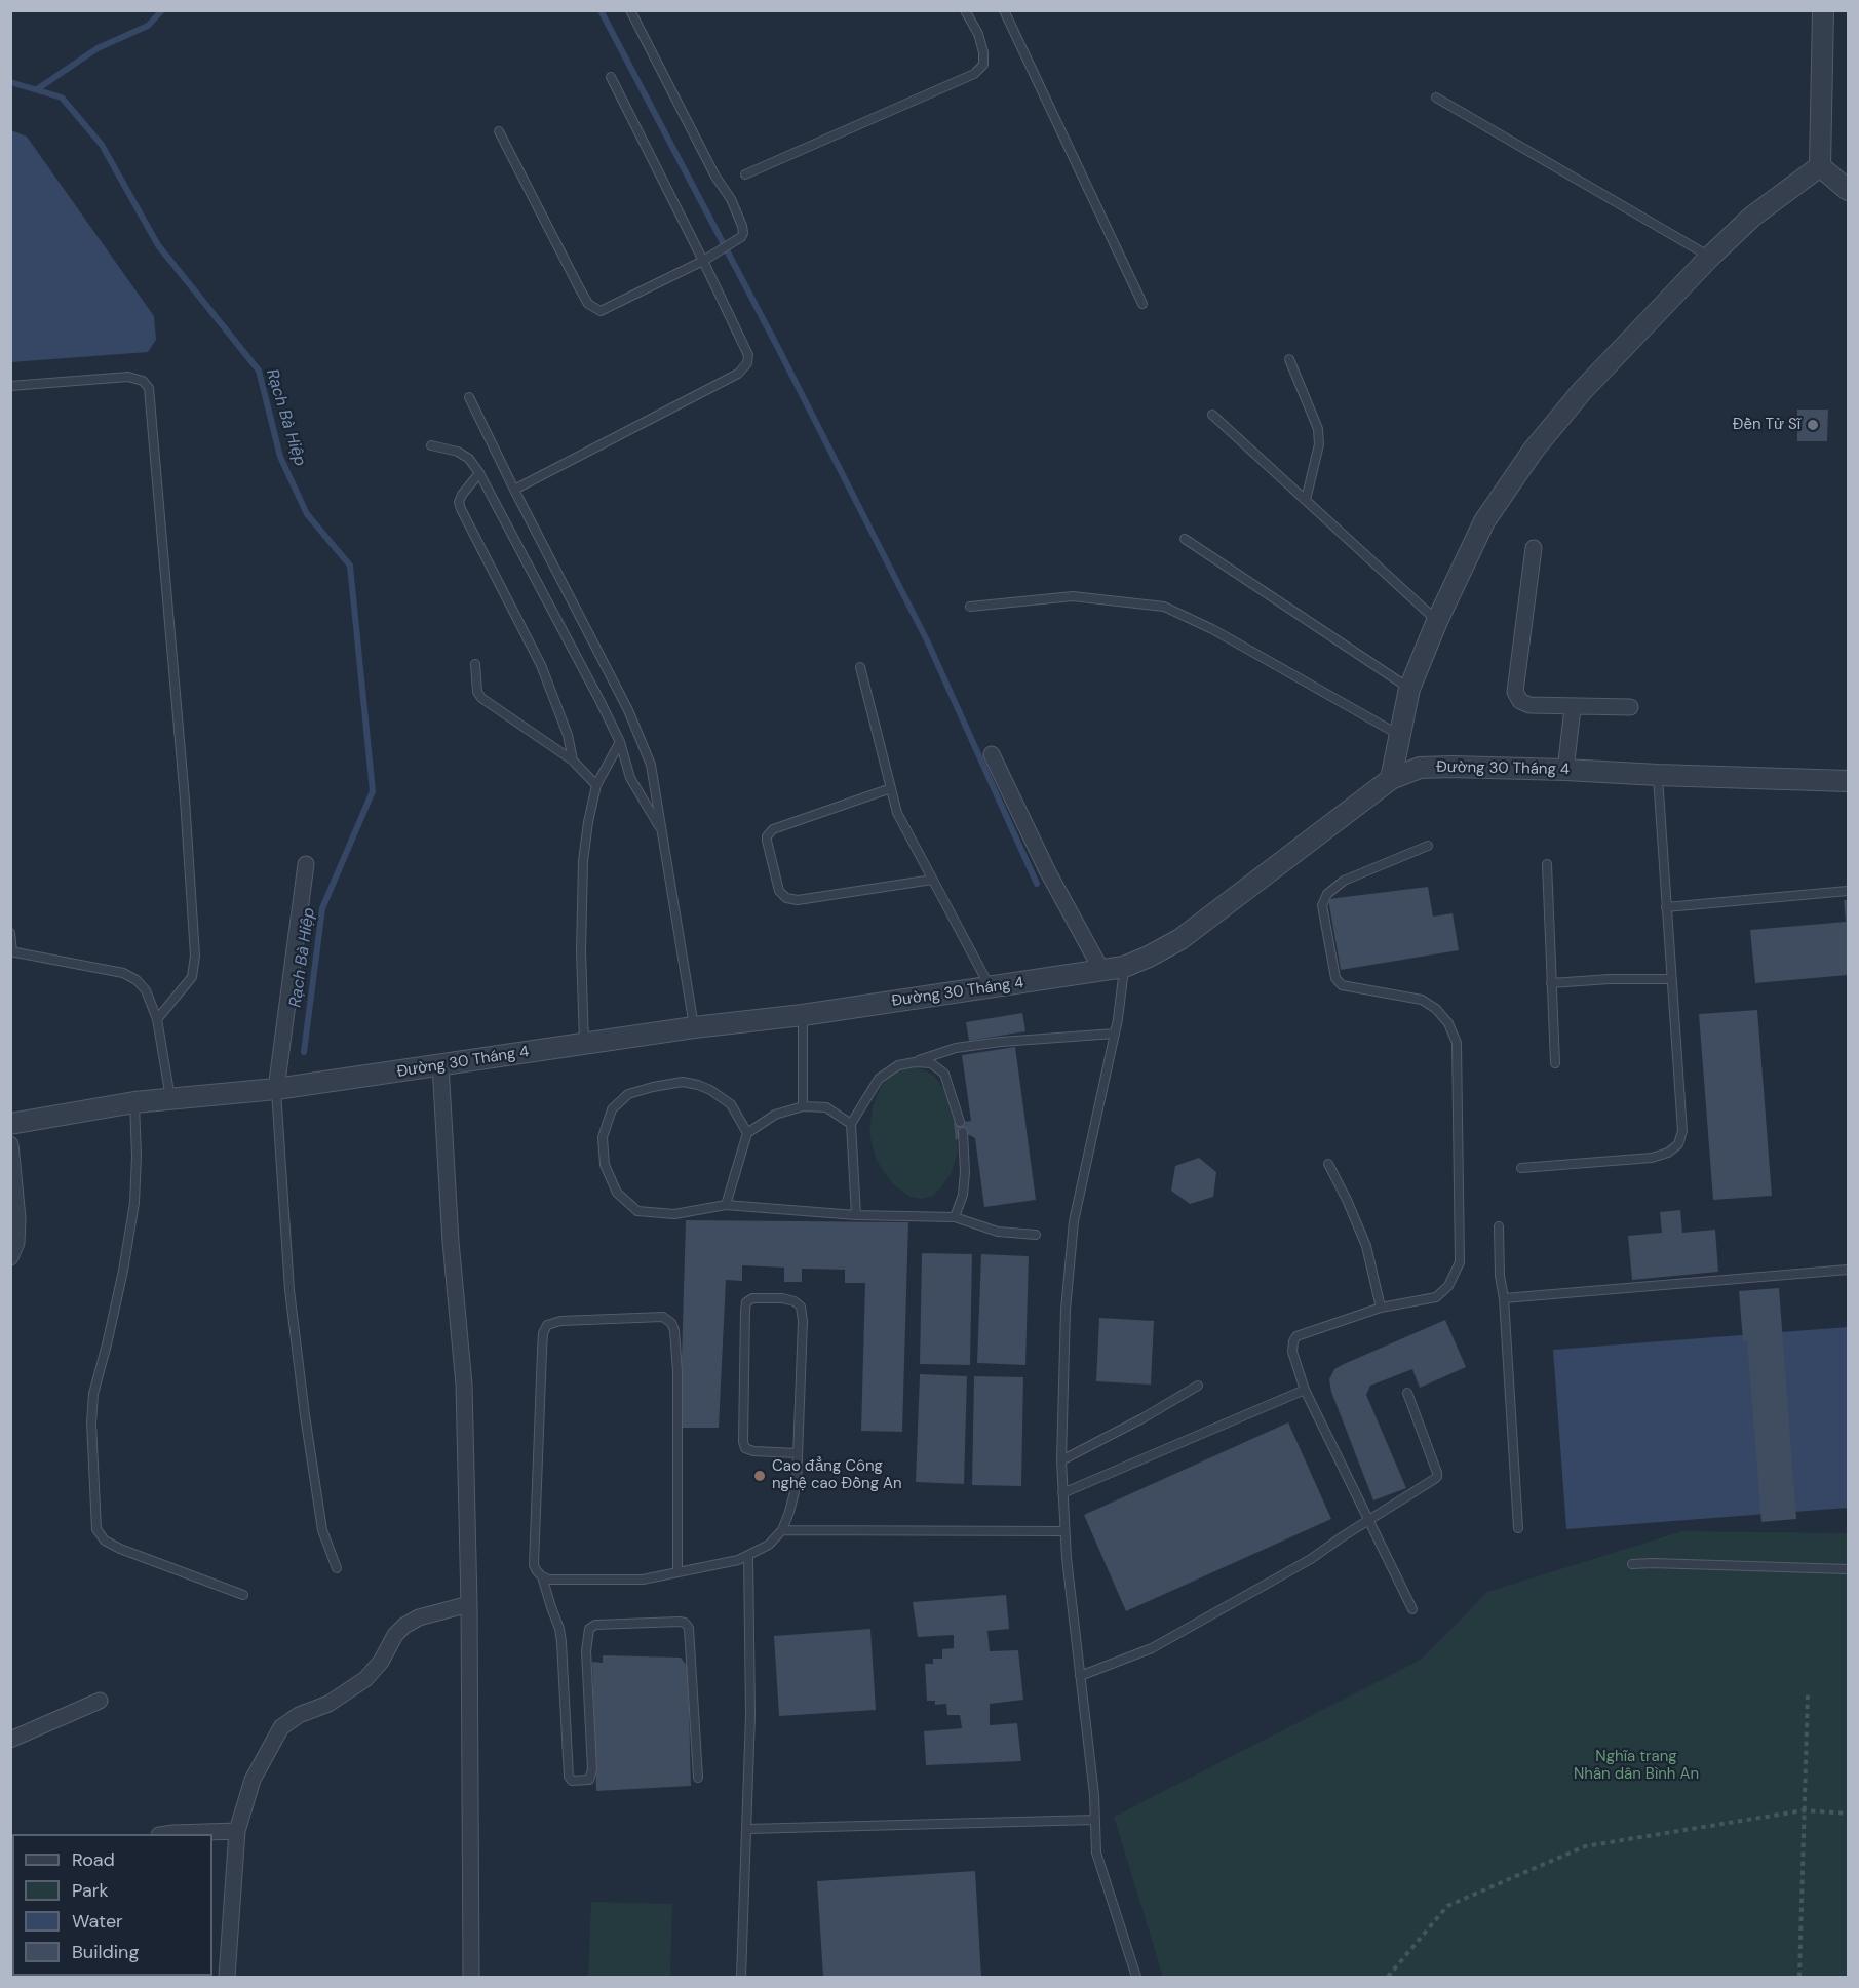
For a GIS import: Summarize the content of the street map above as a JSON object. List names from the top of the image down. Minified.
{"streets":{"street":["Đường 30 Tháng 4"]},"water":["Rạch Bà Hiệp"],"parks":["Nghĩa trang Nhân dân Bình An"],"places":["Đền Tử Sĩ","Cao đẳng Công nghệ cao Đồng An"],"legend":["Road","Park","Water","Building"]}
